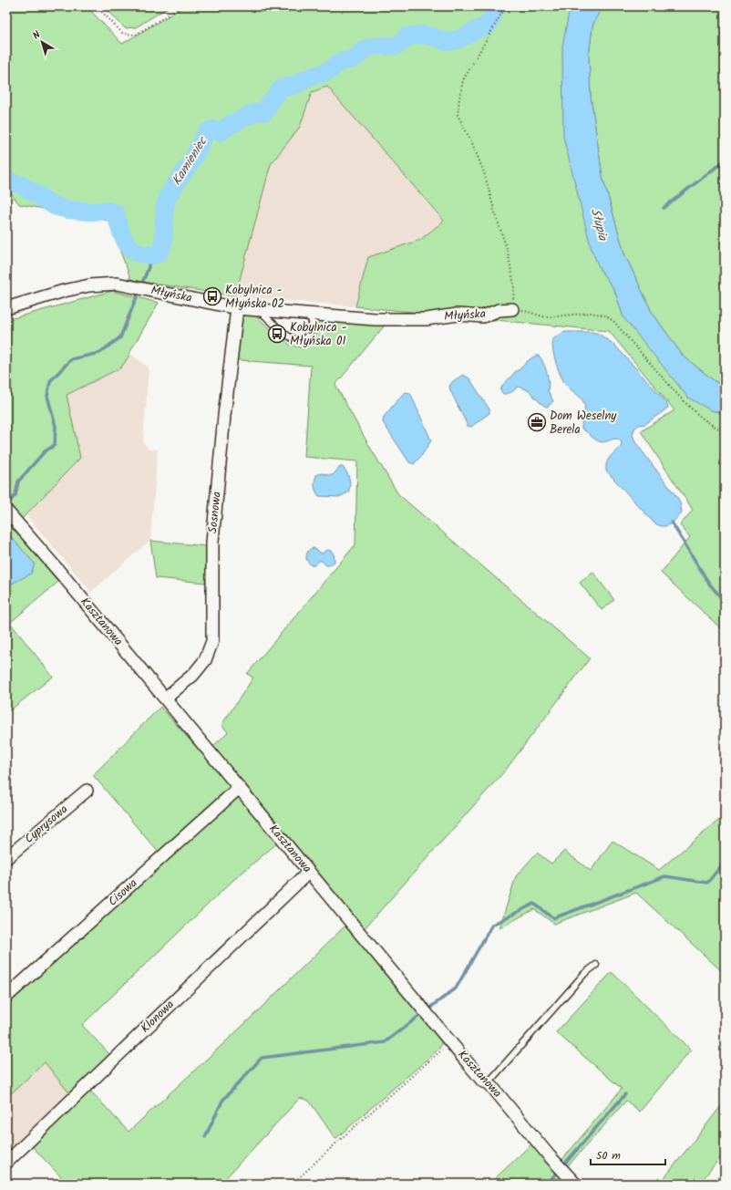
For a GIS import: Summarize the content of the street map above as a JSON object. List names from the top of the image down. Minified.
{"streets":{"street":["Młyńska","Sosnowa","Kasztanowa","Cyprysowa","Cisowa","Klonowa"]},"crossings":[["Młyńska","Sosnowa"],["Sosnowa","Kasztanowa"],["Kasztanowa","Cisowa"],["Kasztanowa","Klonowa"]],"water":["Kamieniec","Słupia"],"places":{"bus stop":["Kobylnica - Młyńska 02","Kobylnica - Młyńska 01"],"office":["Dom Weselny Berela"]},"scale_bar":"50 m","north":"top left"}
